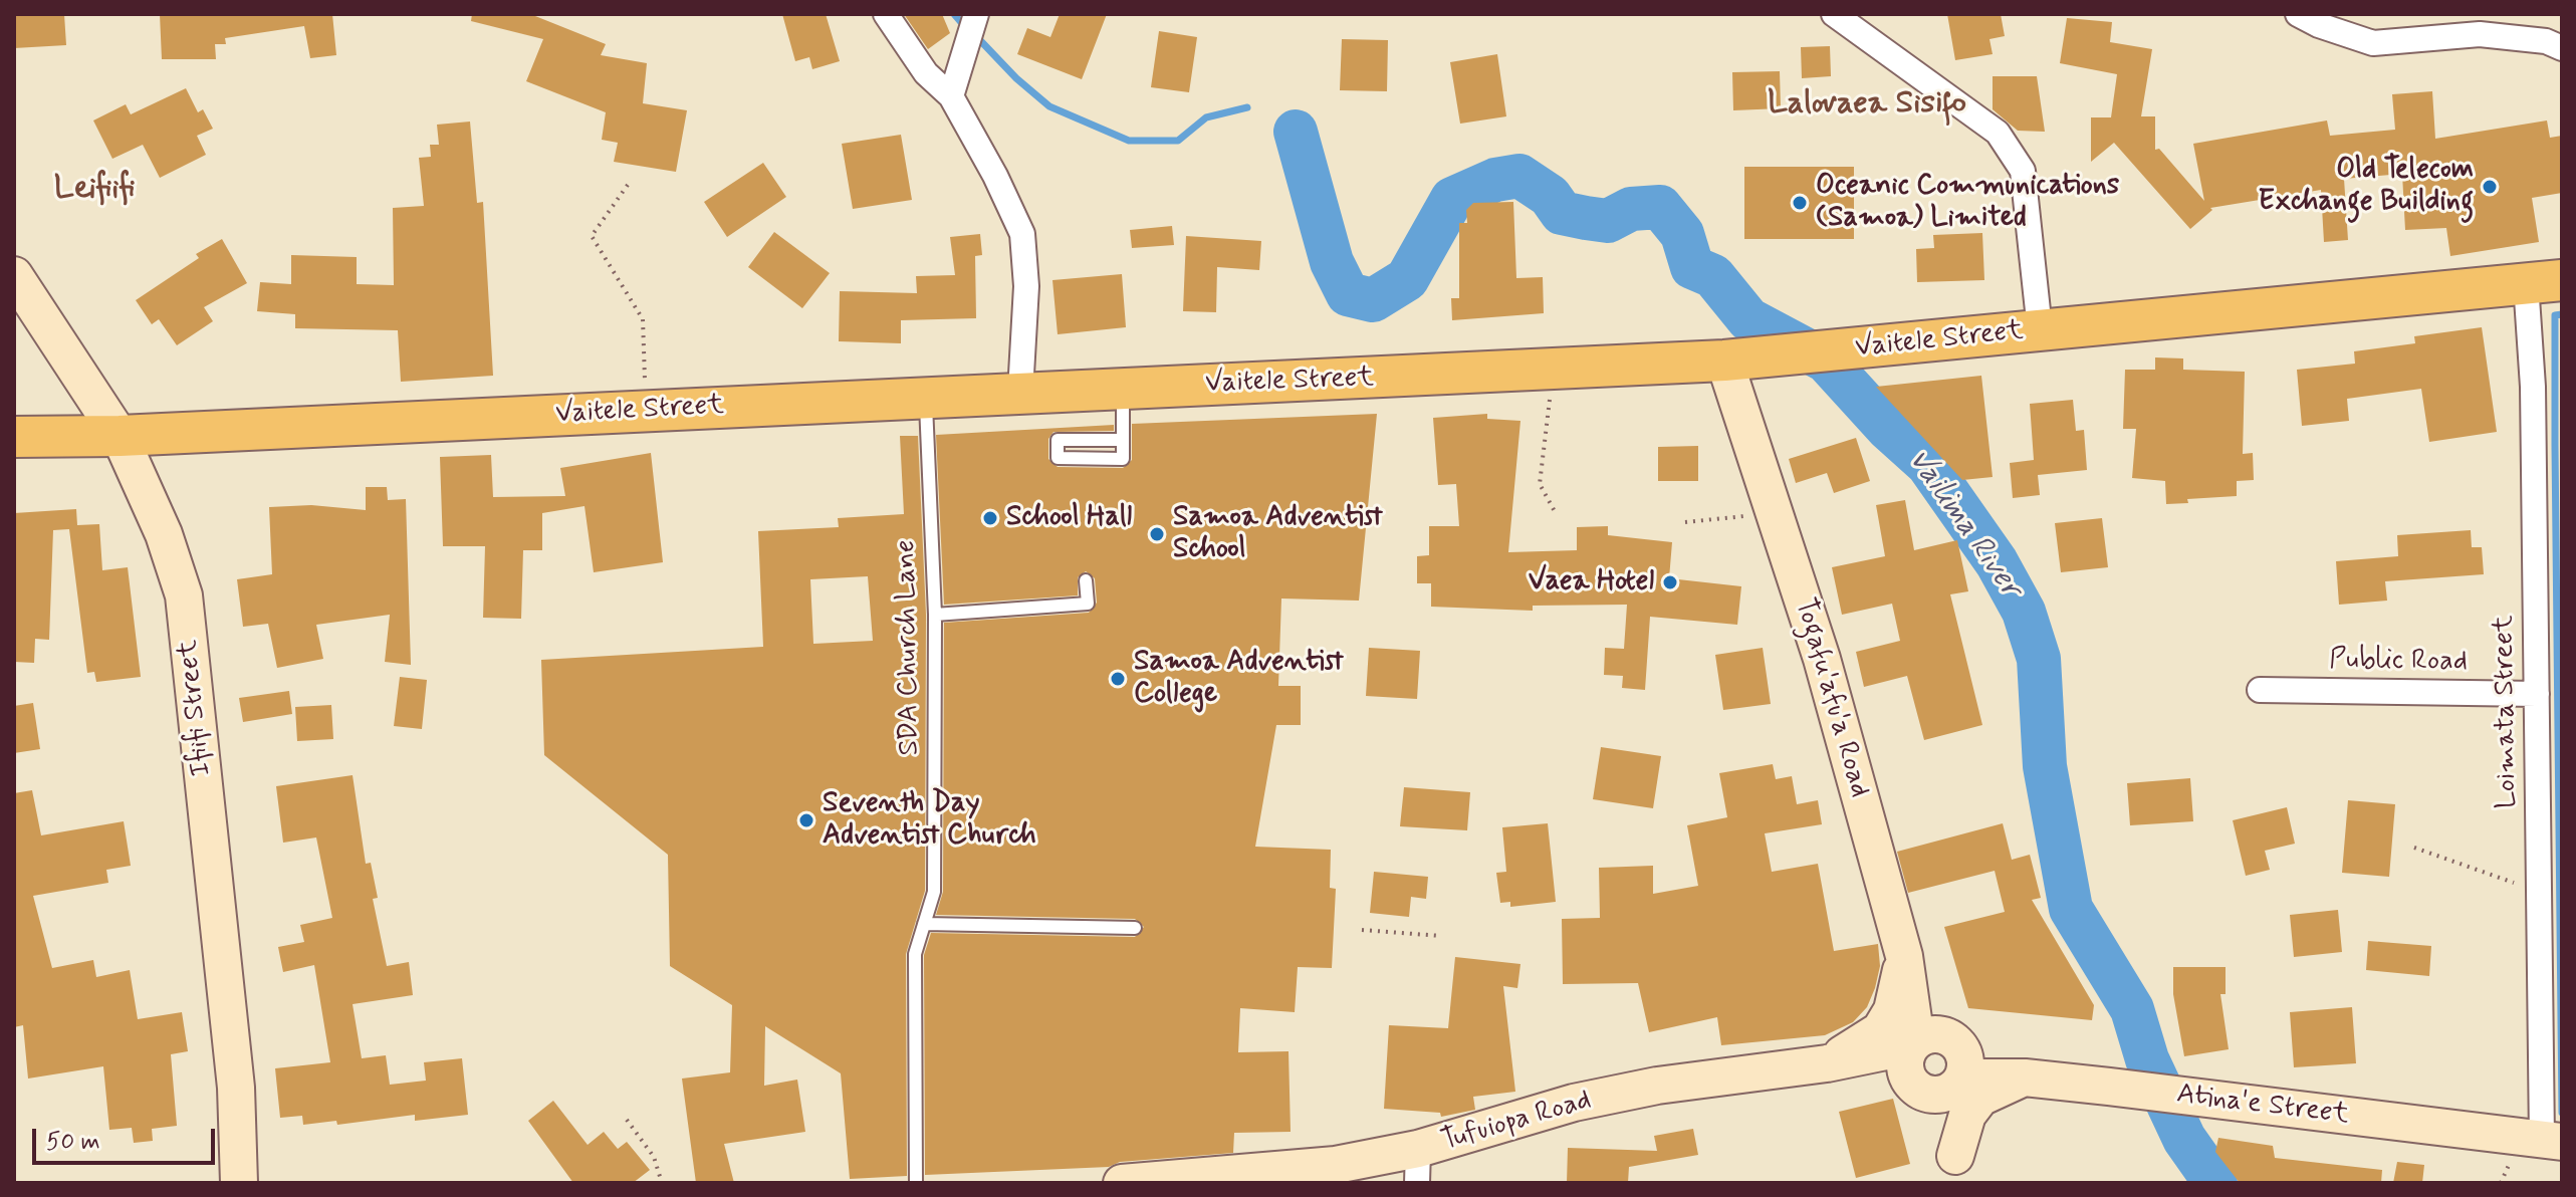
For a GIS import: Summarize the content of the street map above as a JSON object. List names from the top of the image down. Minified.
{"streets":{"main road":["Vaitele Street","Togafu'afu'a Road","Ifiifi Street","Atina'e Street","Tufuiopa Road"],"street":["Public Road","Loimata Street"],"lane":["SDA Church Lane"]},"crossings":[["Vaitele Street","SDA Church Lane"],["Vaitele Street","Togafu'afu'a Road"],["Vaitele Street","Ifiifi Street"],["Vaitele Street","Loimata Street"],["Public Road","Loimata Street"],["Togafu'afu'a Road","Tufuiopa Road"],["Loimata Street","Atina'e Street"]],"districts":["Lalovaea Sisifo","Leifiifi"],"water":["Vailima River"],"places":["Old Telecom Exchange Building","Oceanic Communications (Samoa) Limited","School Hall","Samoa Adventist School","Vaea Hotel","Samoa Adventist College","Seventh Day Adventist Church"],"scale_bar":"50 m"}
